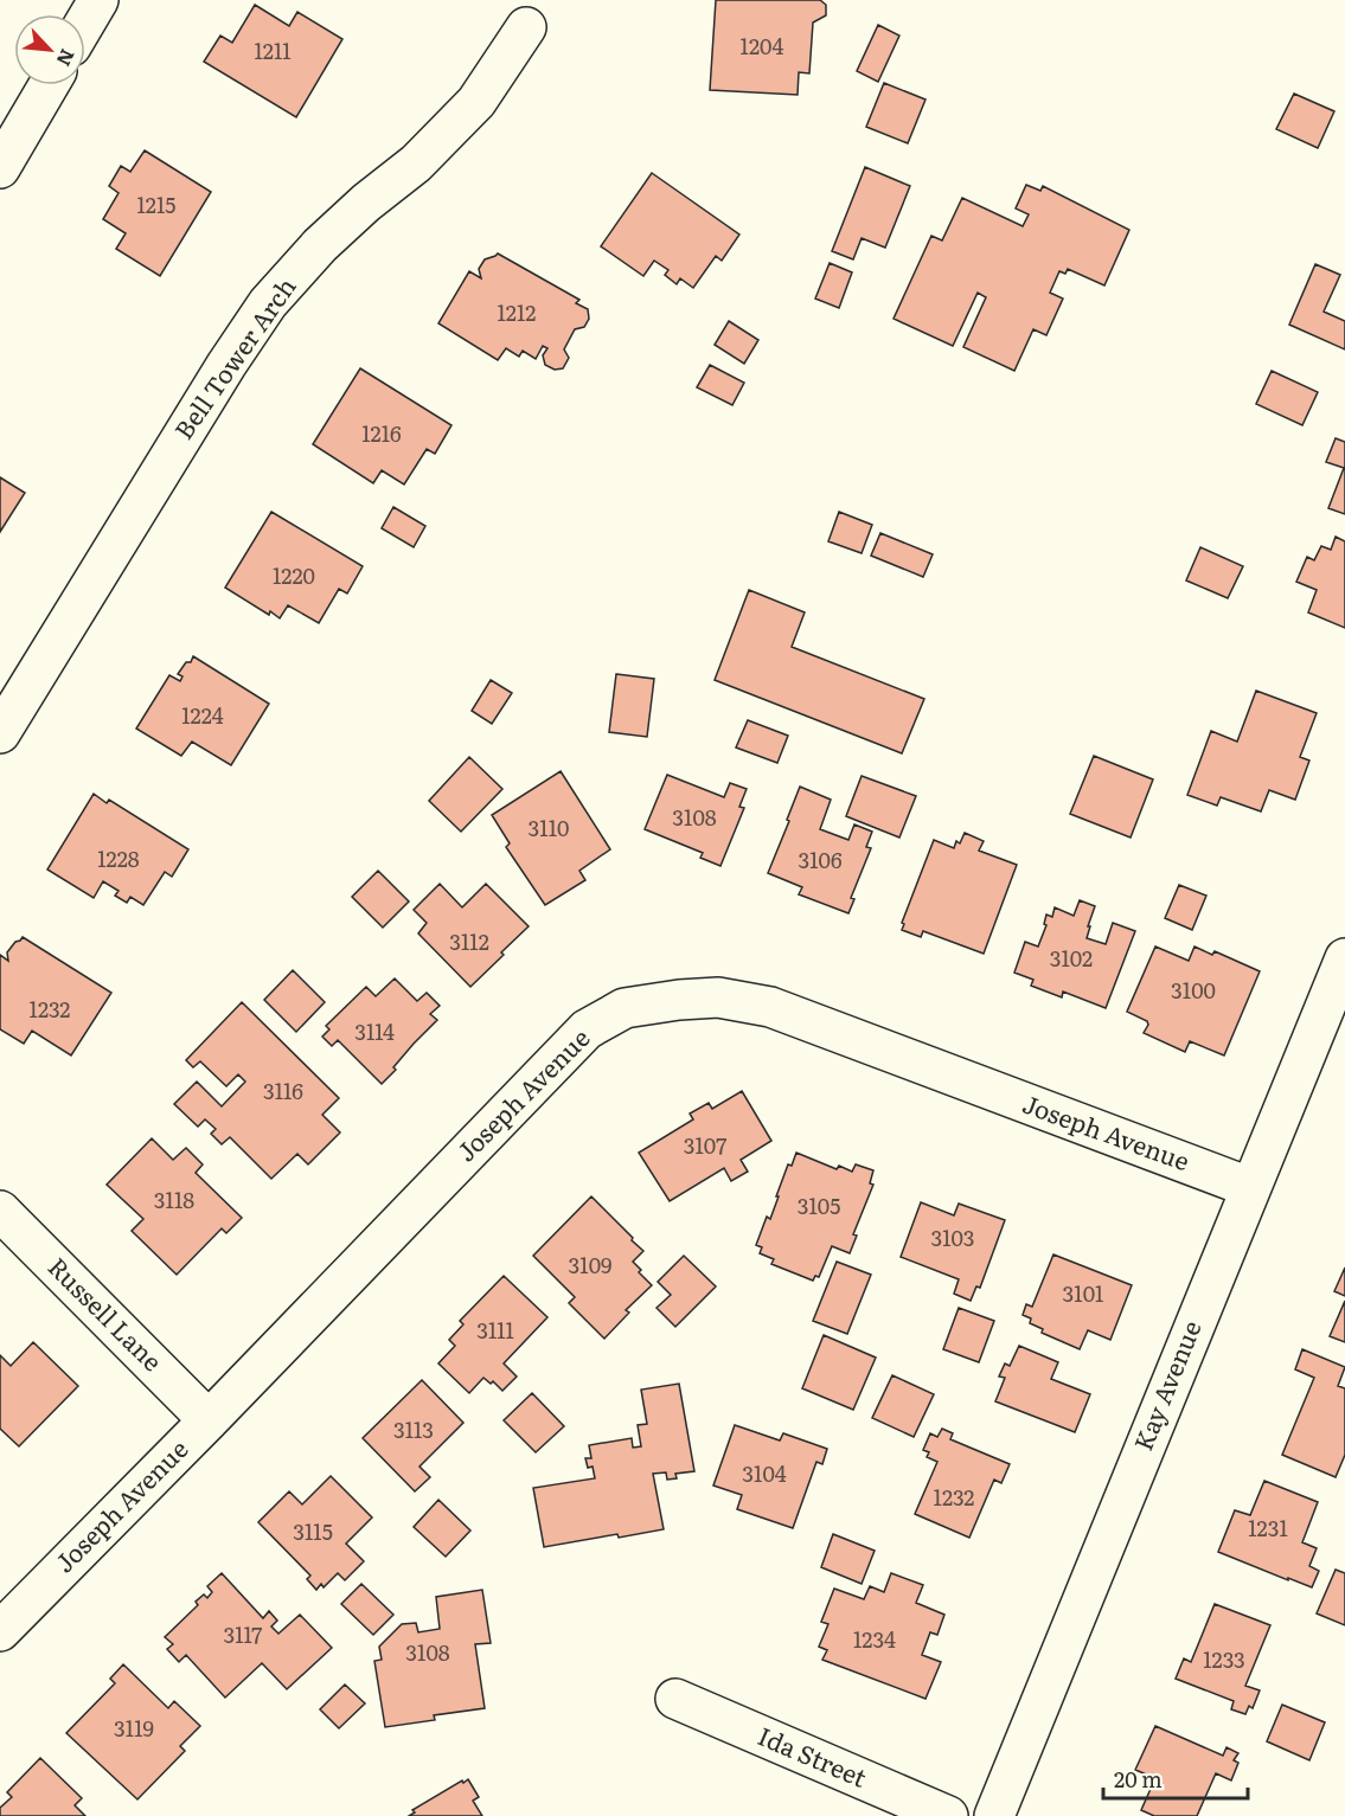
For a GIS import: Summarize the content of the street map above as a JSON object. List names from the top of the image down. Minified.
{"streets":{"street":["Bell Tower Arch","Joseph Avenue","Russell Lane","Kay Avenue","Ida Street"]},"crossings":[["Joseph Avenue","Russell Lane"],["Joseph Avenue","Kay Avenue"]],"house_numbers":["1204","1211","1215","1212","1216","1220","1224","3108","3110","1228","3106","3112","3102","3100","1232","3114","3116","3107","3118","3105","3103","3109","3101","3111","3113","3104","1232","1231","3115","3117","1234","3108","1233","3119"],"scale_bar":"20 m","north":"bottom right"}
